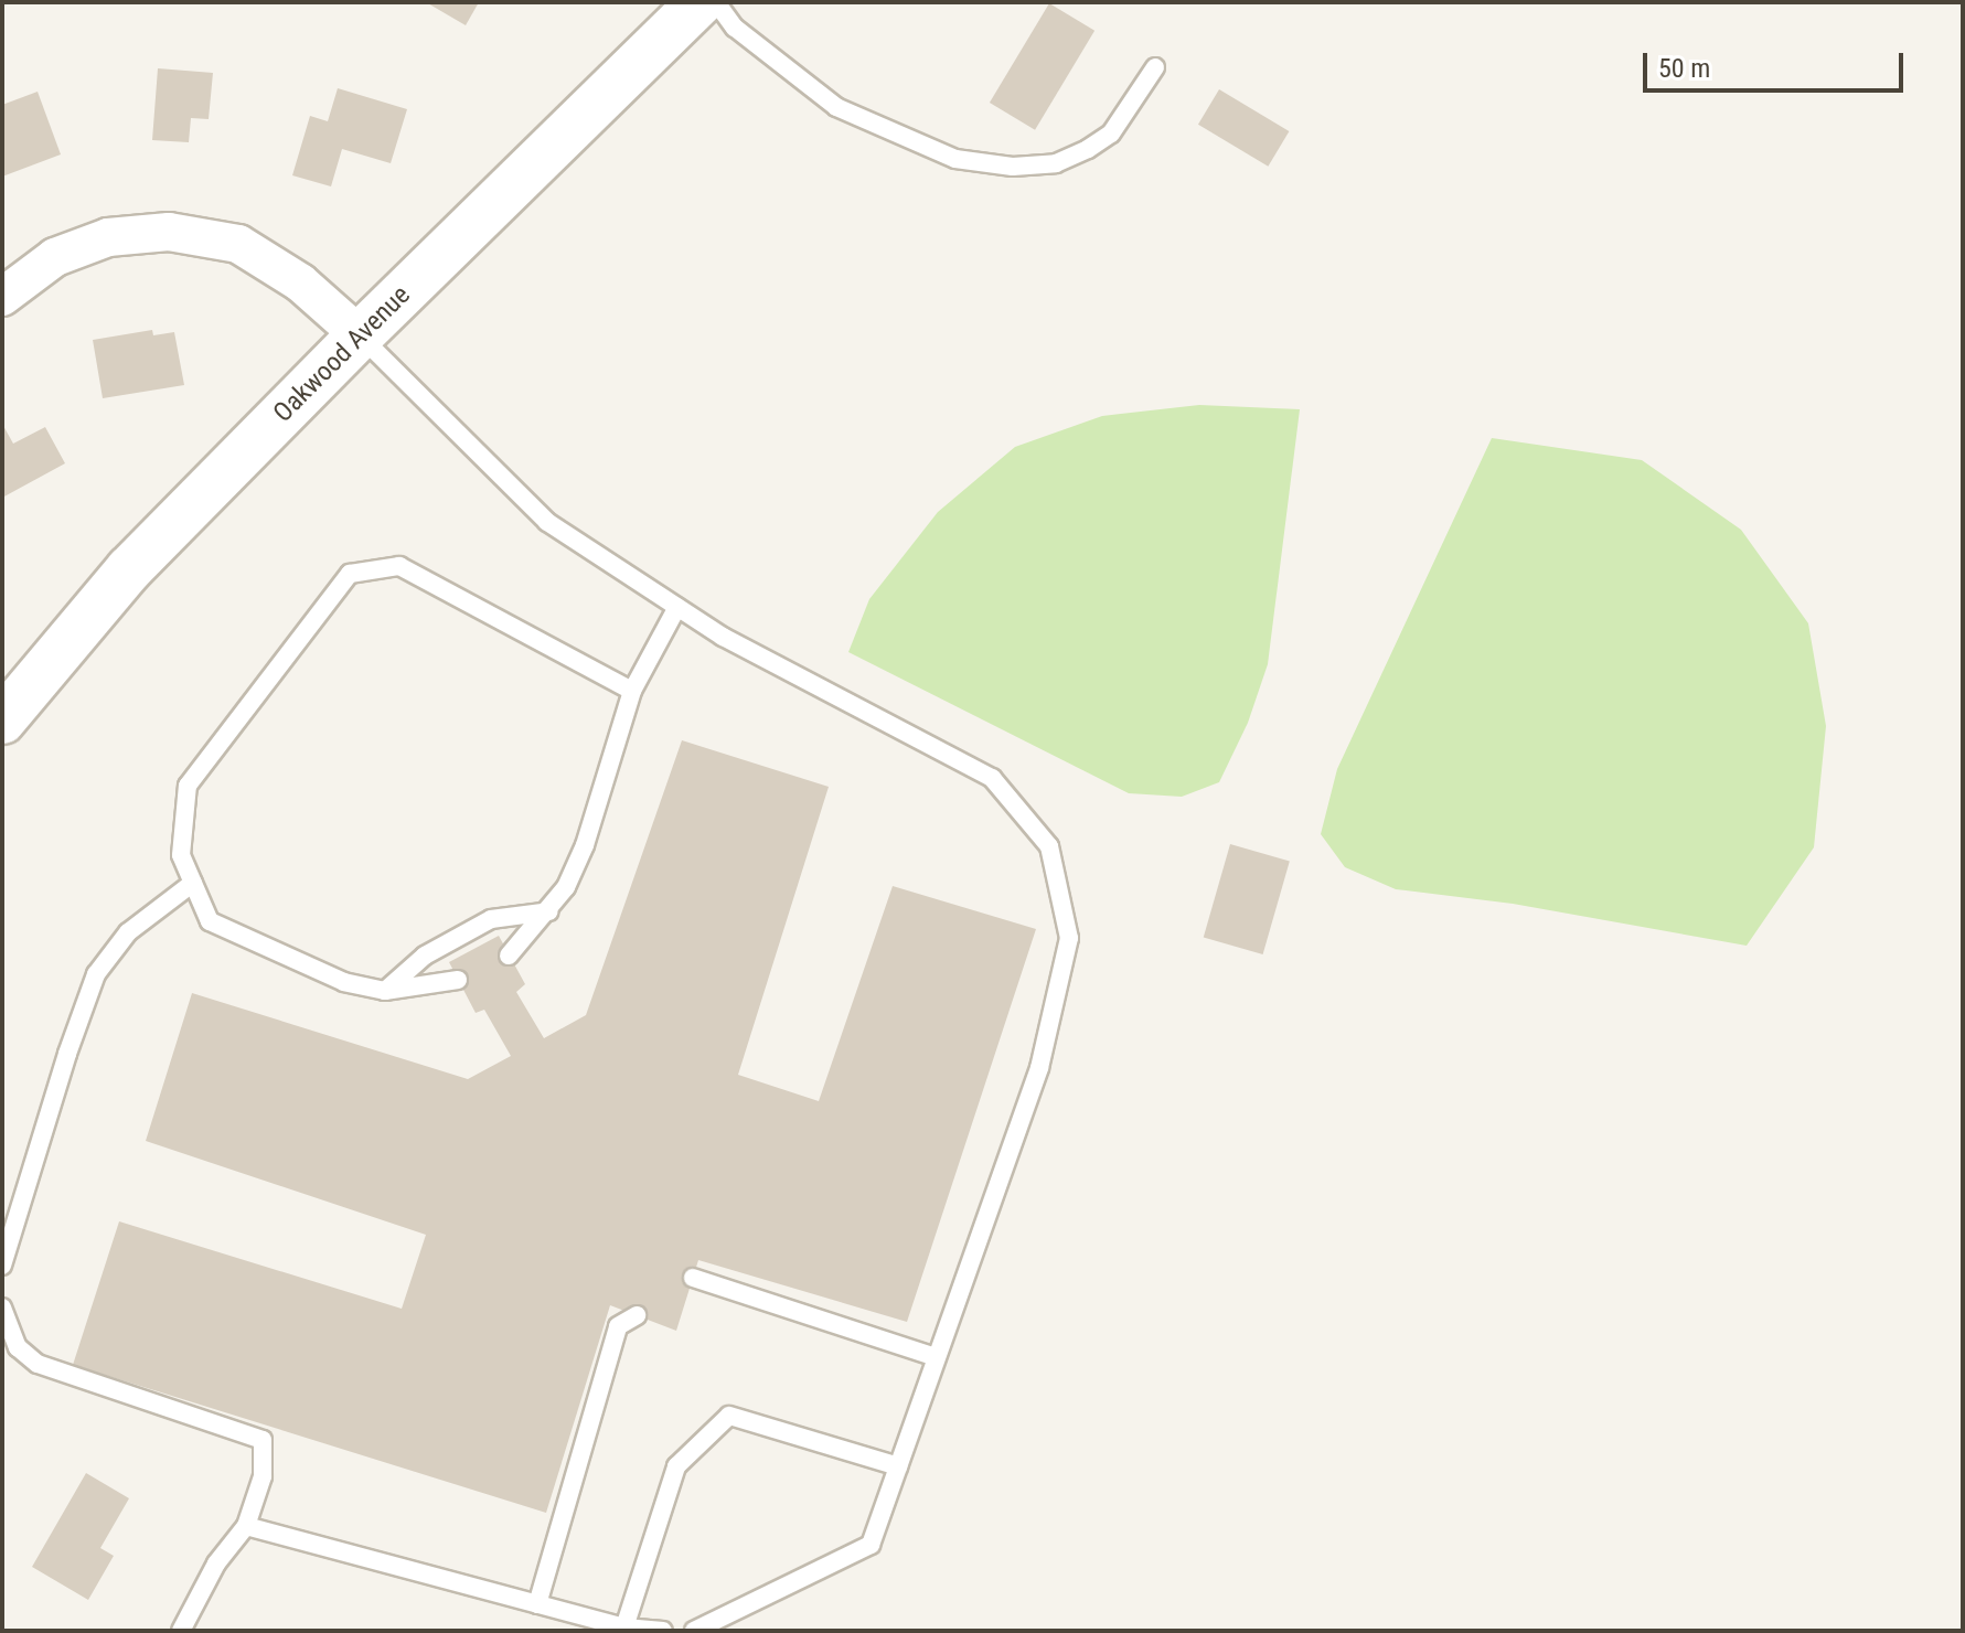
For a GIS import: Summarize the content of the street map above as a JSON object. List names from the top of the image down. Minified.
{"streets":{"street":["Oakwood Avenue"]},"scale_bar":"50 m"}
